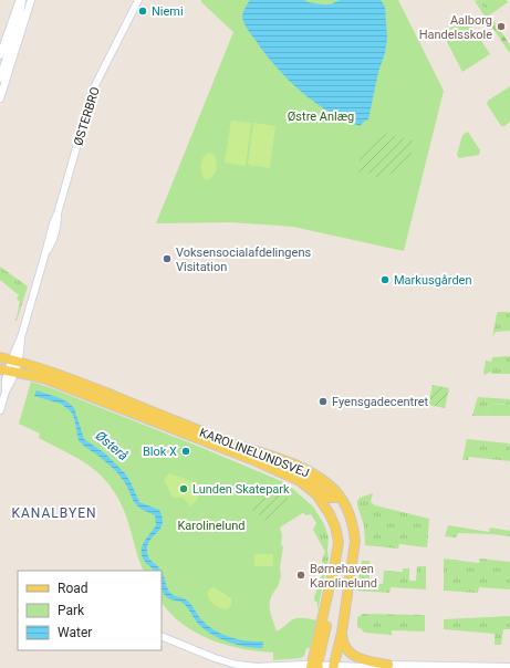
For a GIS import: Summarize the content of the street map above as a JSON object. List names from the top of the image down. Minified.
{"streets":{"main road":["KAROLINELUNDSVEJ"],"street":["ØSTERBRO"]},"crossings":[["ØSTERBRO","KAROLINELUNDSVEJ"]],"districts":["KANALBYEN"],"water":["Østerå"],"parks":["Østre Anlæg","Karolinelund"],"places":["Niemi","Aalborg Handelsskole","Voksensocialafdelingens Visitation","Markusgården","Fyensgadecentret","Blok X","Lunden Skatepark","Børnehaven Karolinelund"],"legend":["Road","Park","Water"]}
